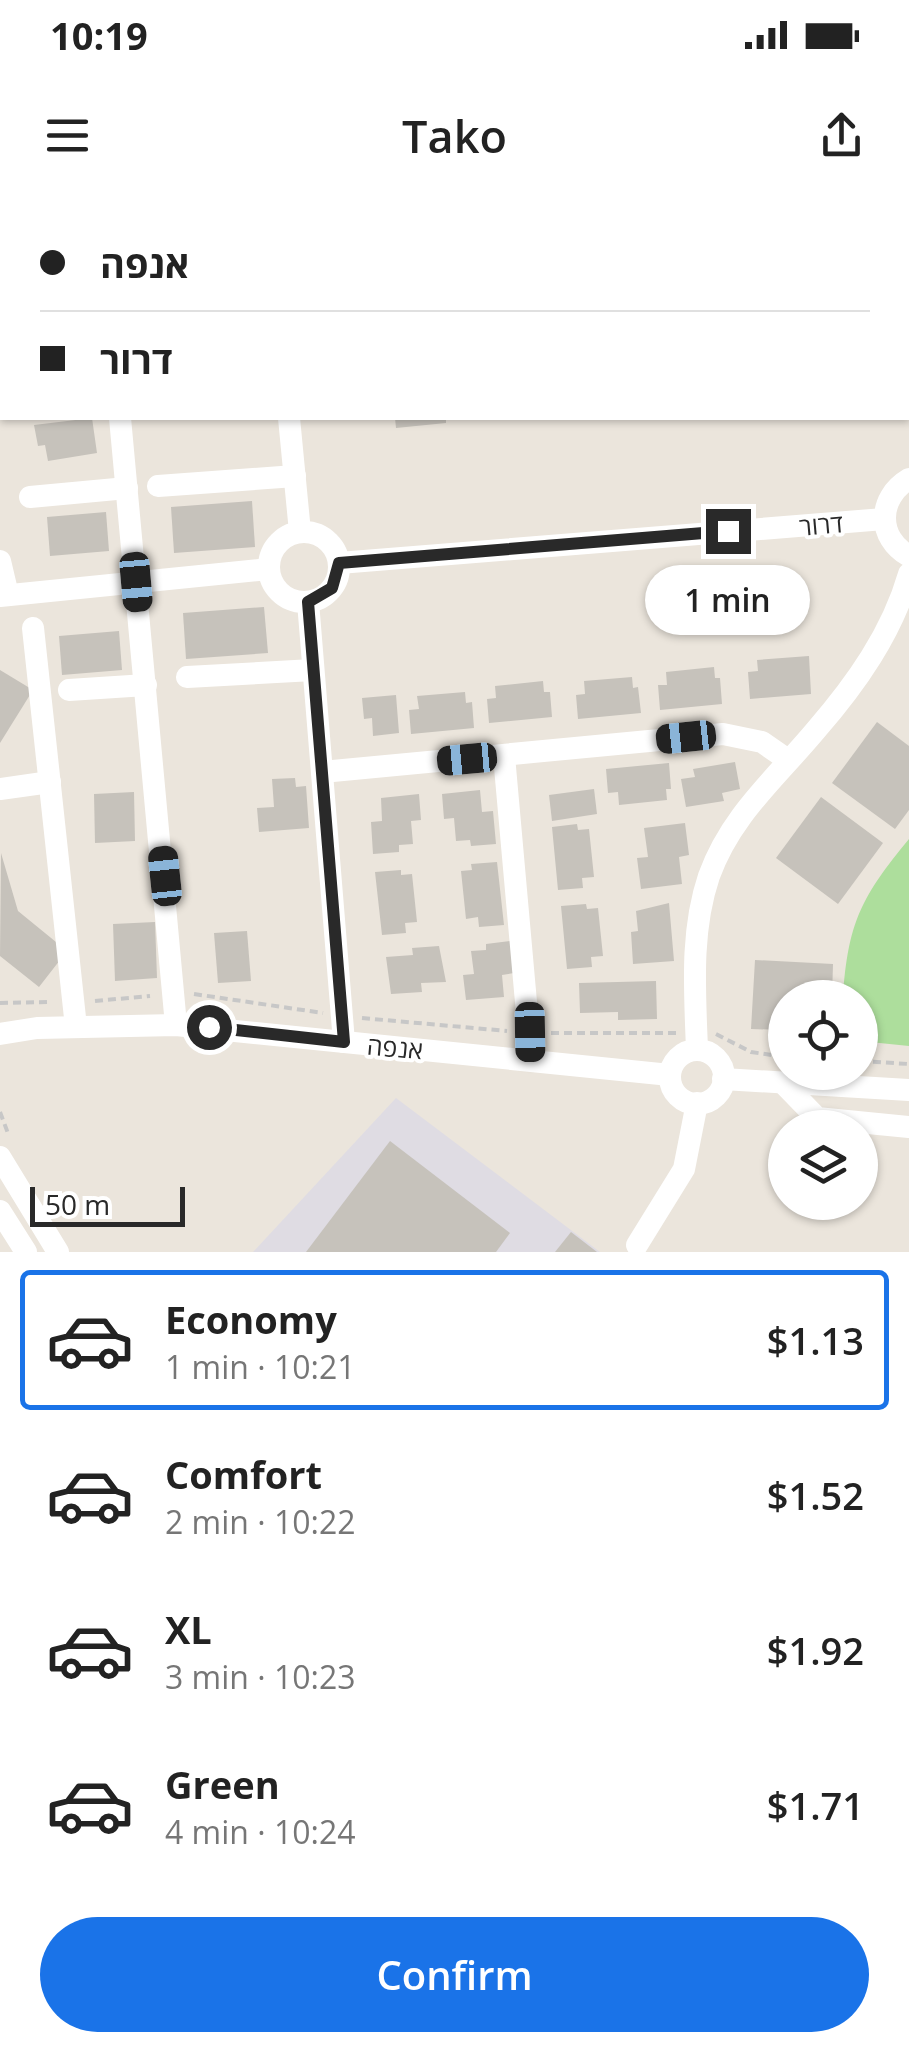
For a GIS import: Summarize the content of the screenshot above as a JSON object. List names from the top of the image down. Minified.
{"streets":{"street":["דרור","אנפה"]},"scale_bar":"50 m","page":{"status":"10:19","header":"Tako","banner":["אנפה","דרור"],"bubble":"1 min","scale":"50 m","list":[{"name":"Economy","note":"1 min · 10:21","value":"$1.13"},{"name":"Comfort","note":"2 min · 10:22","value":"$1.52"},{"name":"XL","note":"3 min · 10:23","value":"$1.92"},{"name":"Green","note":"4 min · 10:24","value":"$1.71"}],"buttons":"Confirm"}}
